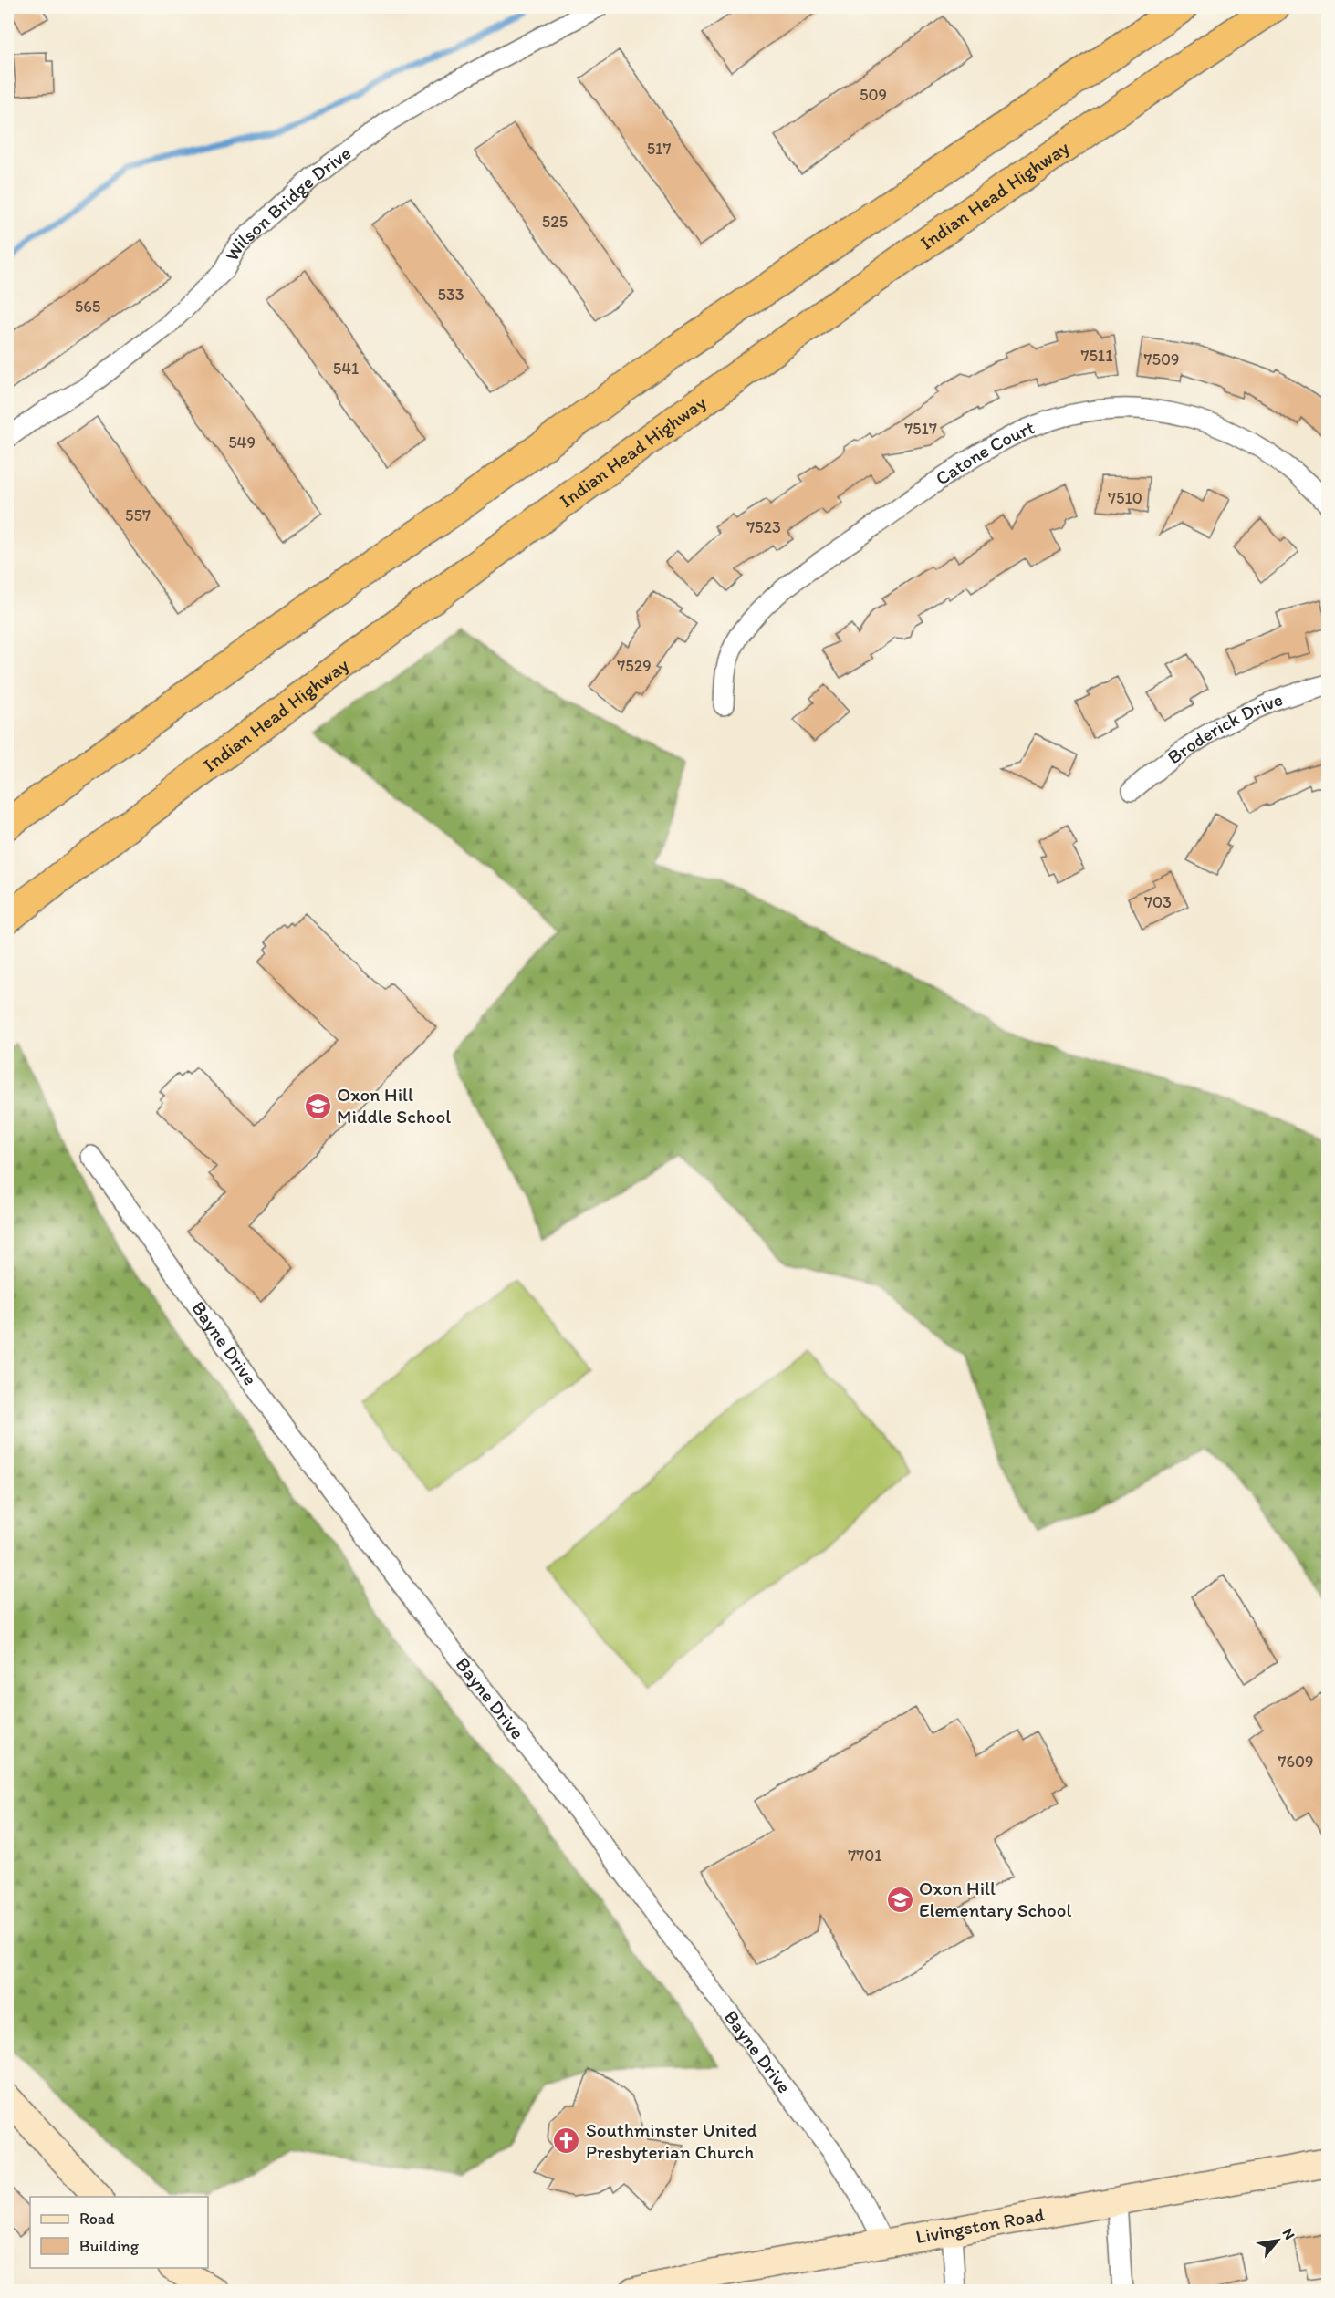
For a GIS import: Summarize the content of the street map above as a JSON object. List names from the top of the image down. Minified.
{"streets":{"highway":["Indian Head Highway"],"main road":["Livingston Road"],"street":["Wilson Bridge Drive","Catone Court","Broderick Drive","Bayne Drive"]},"crossings":[["Bayne Drive","Livingston Road"]],"places":{"school or university":["Oxon Hill Middle School","Oxon Hill Elementary School"],"church":["Southminster United Presbyterian Church"]},"house_numbers":["509","517","525","533","565","7511","7509","541","7517","549","7510","557","7523","7529","703","7609","7701"],"legend":["Road","Building"],"north":"top right"}
